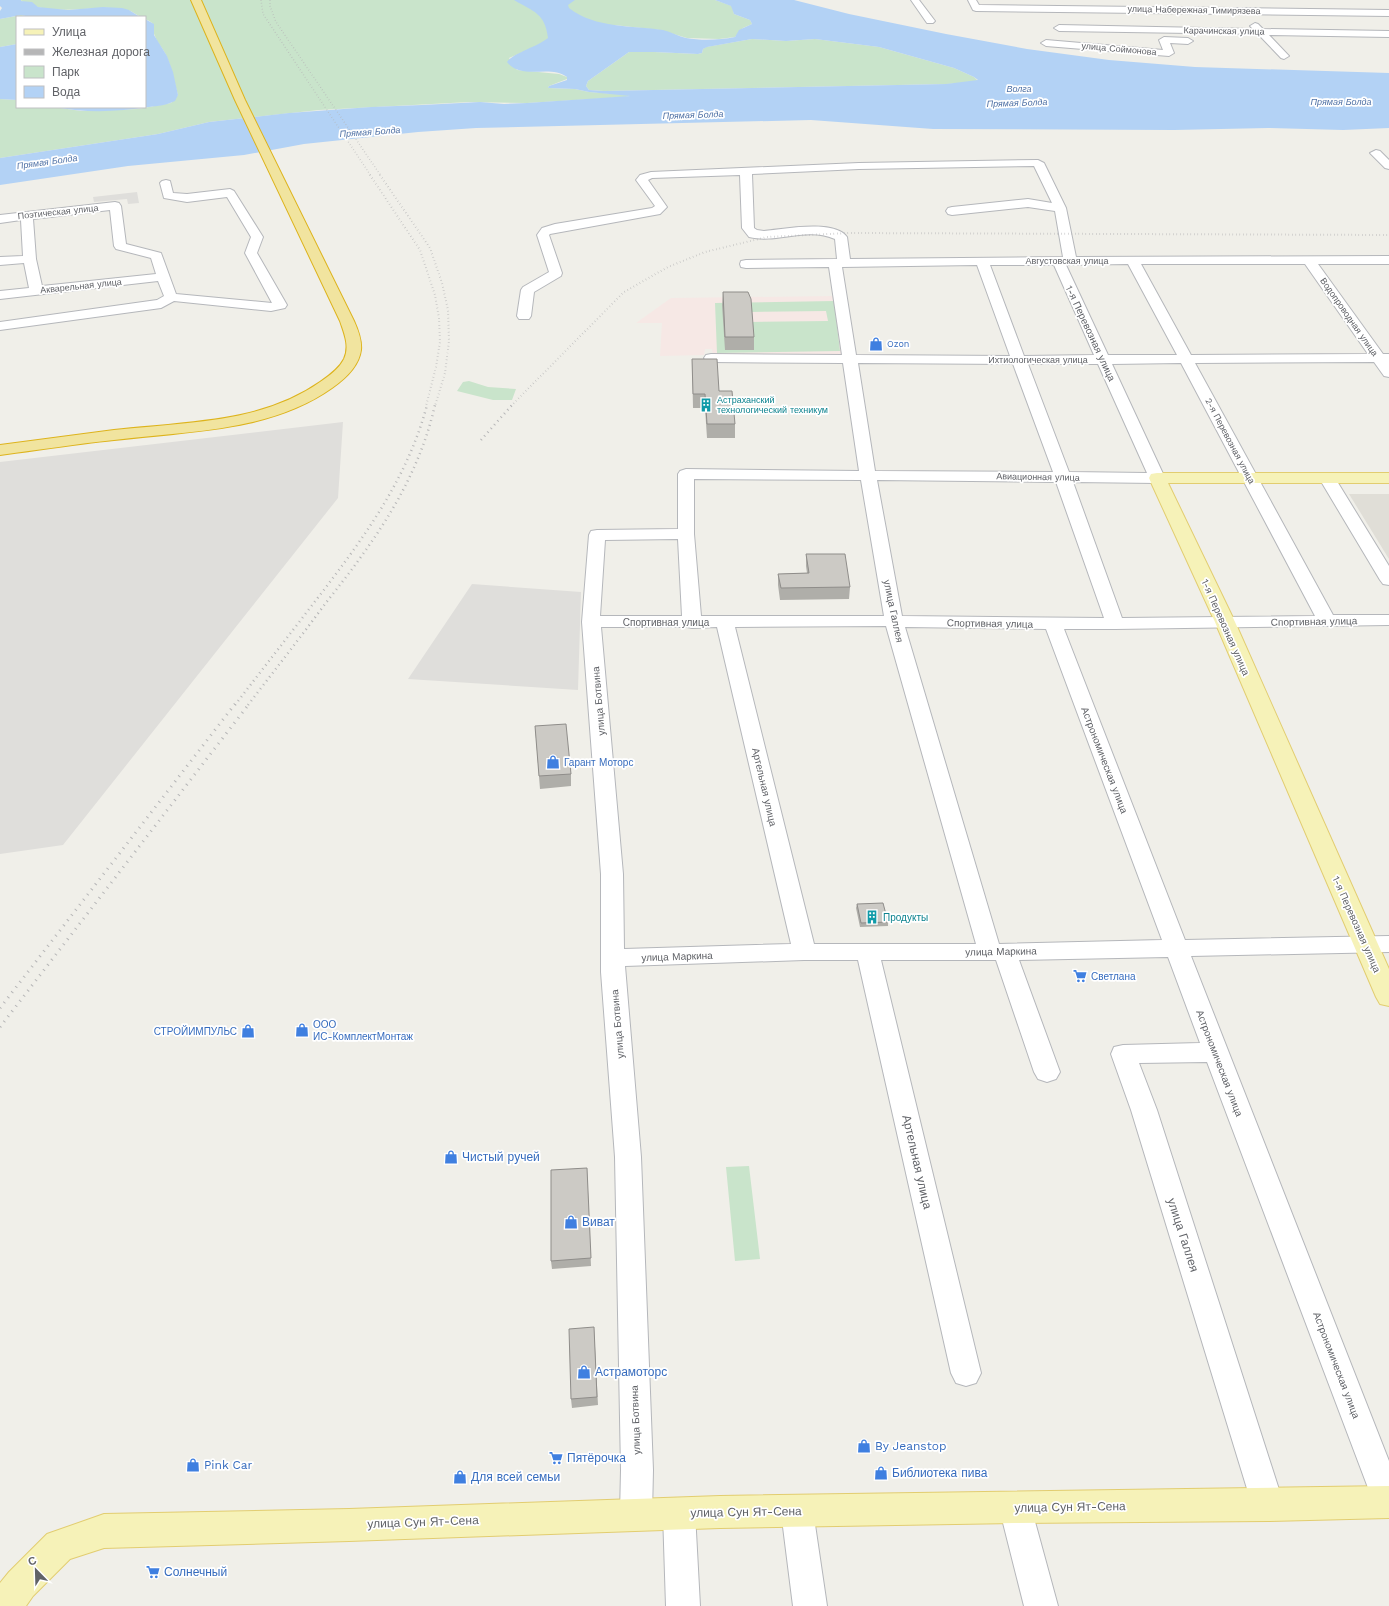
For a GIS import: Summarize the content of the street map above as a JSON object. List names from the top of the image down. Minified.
{"streets":{"main road":["1-я Перевозная улица","Авиационная улица","улица Сун Ят-Сена"],"street":["улица Набережная Тимирязева","Карачинская улица","улица Соймонова","Поэтическая улица","Августовская улица","Акварельная улица","Водопроводная улица","Ихтиологическая улица","2-я Перевозная улица","улица Галлея","Спортивная улица","улица Ботвина","Астрономическая улица","Артельная улица","улица Маркина"]},"crossings":[["Поэтическая улица","Акварельная улица"],["Августовская улица","Водопроводная улица"],["Августовская улица","1-я Перевозная улица"],["Августовская улица","2-я Перевозная улица"],["Августовская улица","улица Галлея"],["Водопроводная улица","Ихтиологическая улица"],["1-я Перевозная улица","Ихтиологическая улица"],["1-я Перевозная улица","Авиационная улица"],["1-я Перевозная улица","улица Галлея"],["1-я Перевозная улица","Спортивная улица"],["1-я Перевозная улица","улица Маркина"],["Ихтиологическая улица","2-я Перевозная улица"],["Ихтиологическая улица","улица Галлея"],["2-я Перевозная улица","Авиационная улица"],["2-я Перевозная улица","Спортивная улица"],["Авиационная улица","улица Галлея"],["Авиационная улица","улица Ботвина"],["улица Галлея","Спортивная улица"],["улица Галлея","Астрономическая улица"],["улица Галлея","улица Маркина"],["улица Галлея","улица Сун Ят-Сена"],["Спортивная улица","улица Ботвина"],["Спортивная улица","Астрономическая улица"],["Спортивная улица","Артельная улица"],["улица Ботвина","улица Маркина"],["улица Ботвина","улица Сун Ят-Сена"],["Астрономическая улица","улица Маркина"],["Астрономическая улица","улица Сун Ят-Сена"],["Артельная улица","улица Маркина"]],"water":["Волга","Прямая Болда"],"places":{"shop":["Ozon","Гарант Моторс","ООО ИС-КомплектМонтаж","СТРОЙИМПУЛЬС","Чистый ручей","Виват","Астрамоторс","By Jeanstop","Pink Car","Библиотека пива","Для всей семьи"],"building":["Астраханский технологический техникум","Продукты"],"supermarket":["Светлана","Пятёрочка","Солнечный"]},"legend":["Улица","Железная дорога","Парк","Вода"],"north":"top left"}
